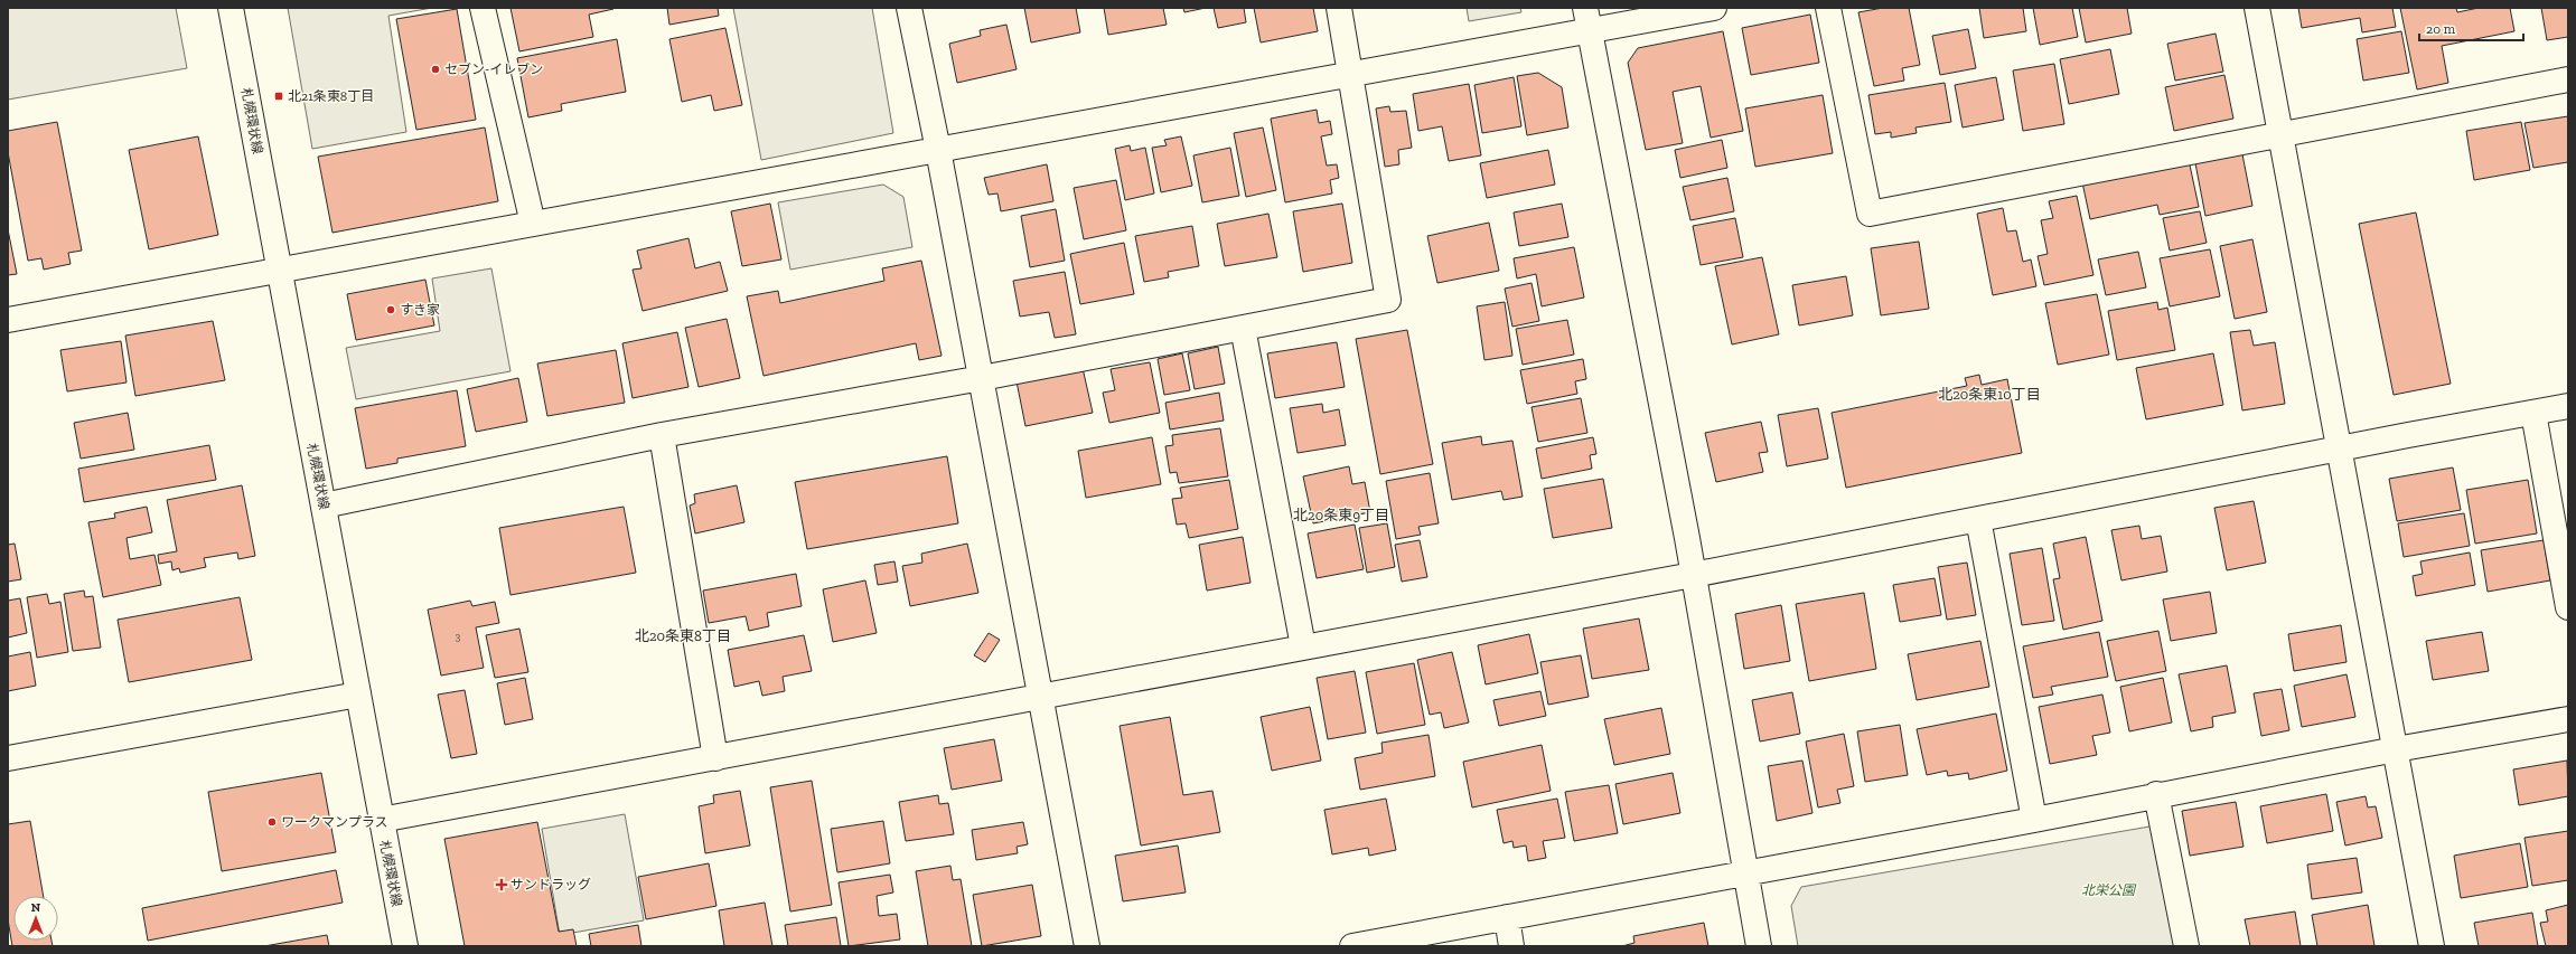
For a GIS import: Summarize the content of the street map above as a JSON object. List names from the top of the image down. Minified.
{"streets":{"street":["札幌環状線"]},"districts":["北20条東10丁目","北20条東9丁目","北20条東8丁目"],"parks":["北栄公園"],"places":{"other":["セブン-イレブン","すき家","ワークマンプラス"],"transit":["北21条東8丁目"],"health":["サンドラッグ"]},"house_numbers":["3"],"scale_bar":"20 m","north":"top"}
